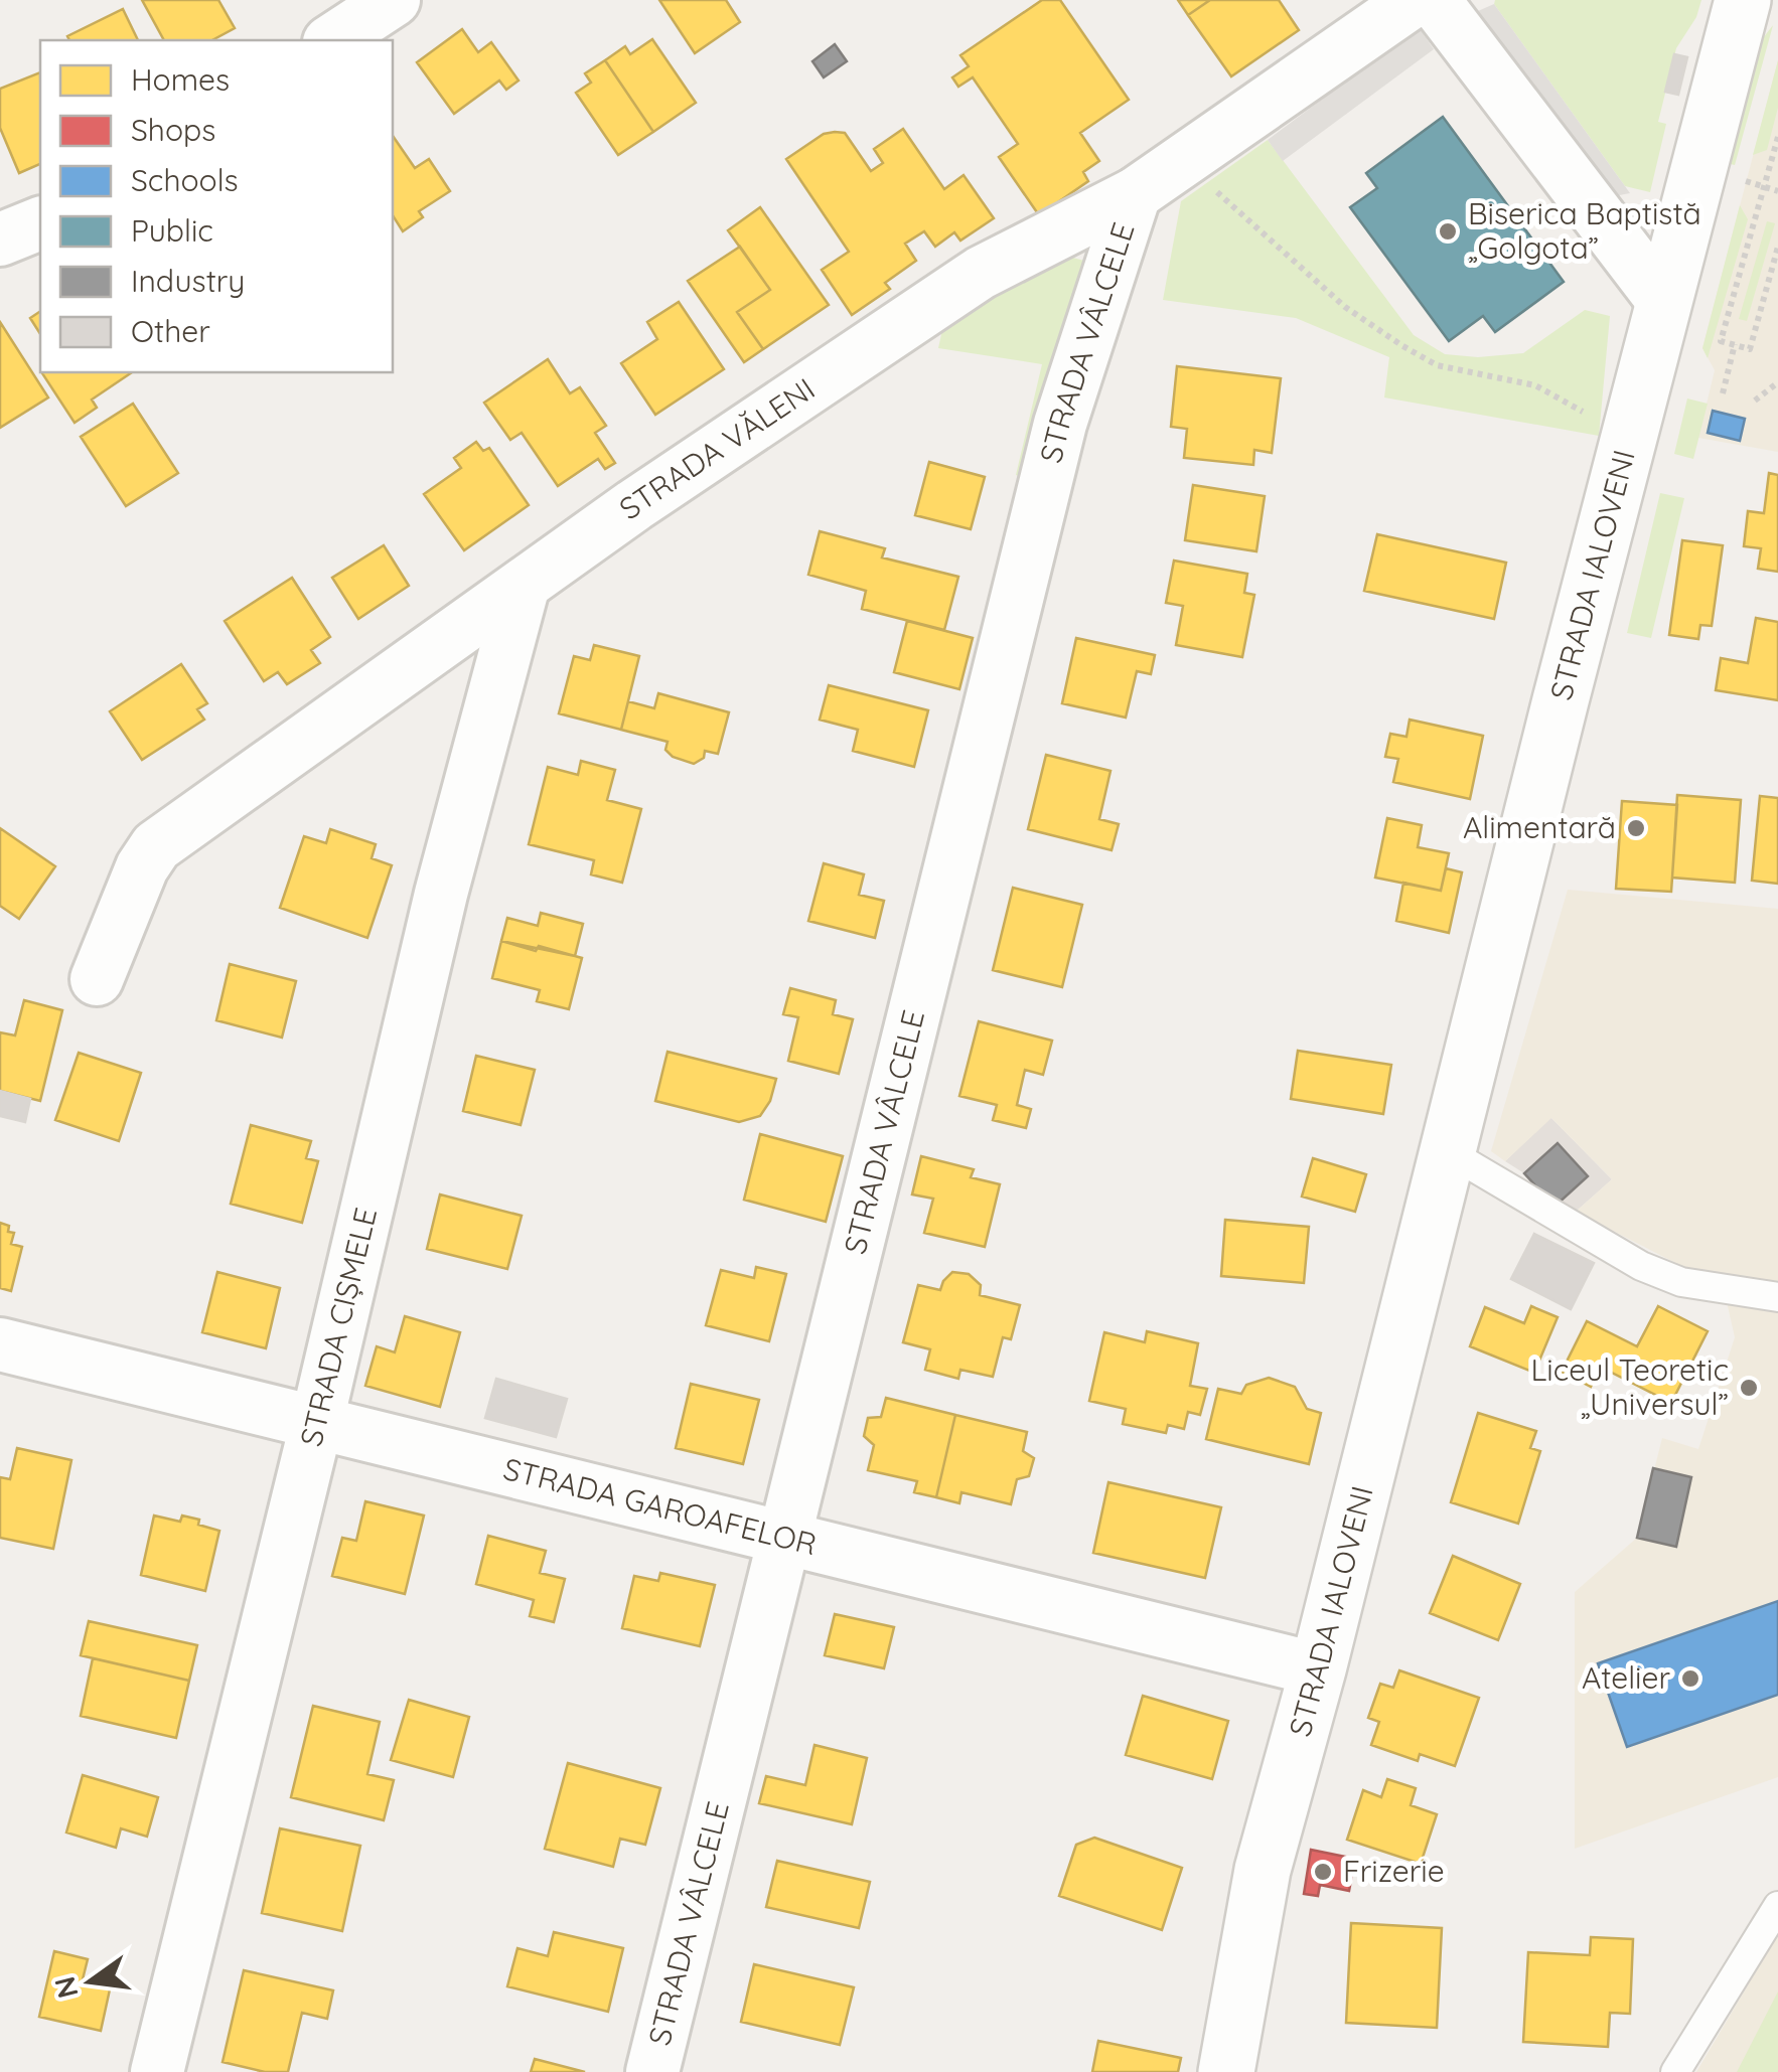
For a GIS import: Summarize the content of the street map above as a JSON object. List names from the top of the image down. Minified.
{"streets":{"street":["STRADA VÂLCELE","STRADA VĂLENI","STRADA IALOVENI","STRADA CIȘMELE","STRADA GAROAFELOR"]},"crossings":[["STRADA VÂLCELE","STRADA VĂLENI"],["STRADA VÂLCELE","STRADA GAROAFELOR"],["STRADA VĂLENI","STRADA CIȘMELE"],["STRADA IALOVENI","STRADA GAROAFELOR"],["STRADA CIȘMELE","STRADA GAROAFELOR"]],"places":["Biserica Baptistă „Golgota”","Alimentară","Liceul Teoretic „Universul”","Atelier","Frizerie"],"legend":["Homes","Shops","Schools","Public","Industry","Other"],"north":"left"}
